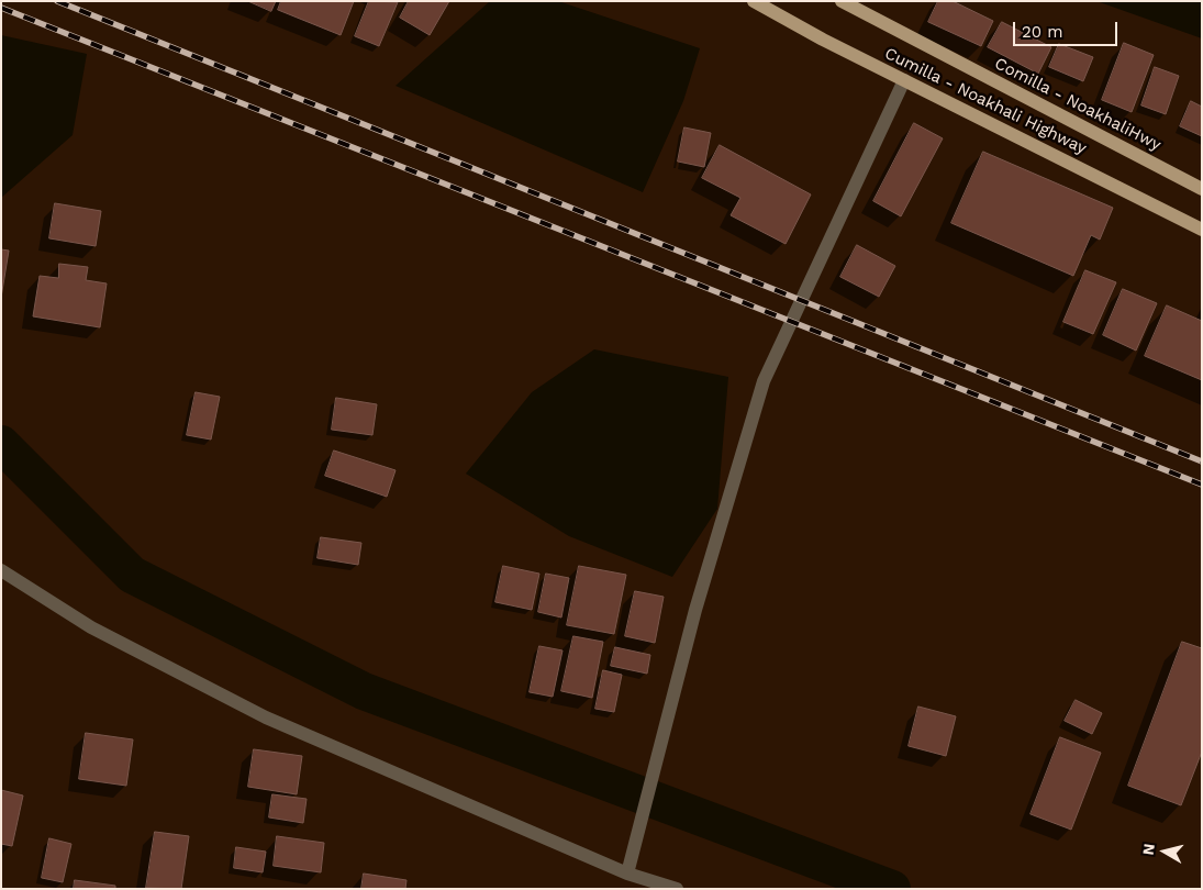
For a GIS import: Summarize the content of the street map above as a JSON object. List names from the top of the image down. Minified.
{"streets":{"main road":["Cumilla - Noakhali Highway","Comilla - NoakhaliHwy"]},"scale_bar":"20 m","north":"left"}
